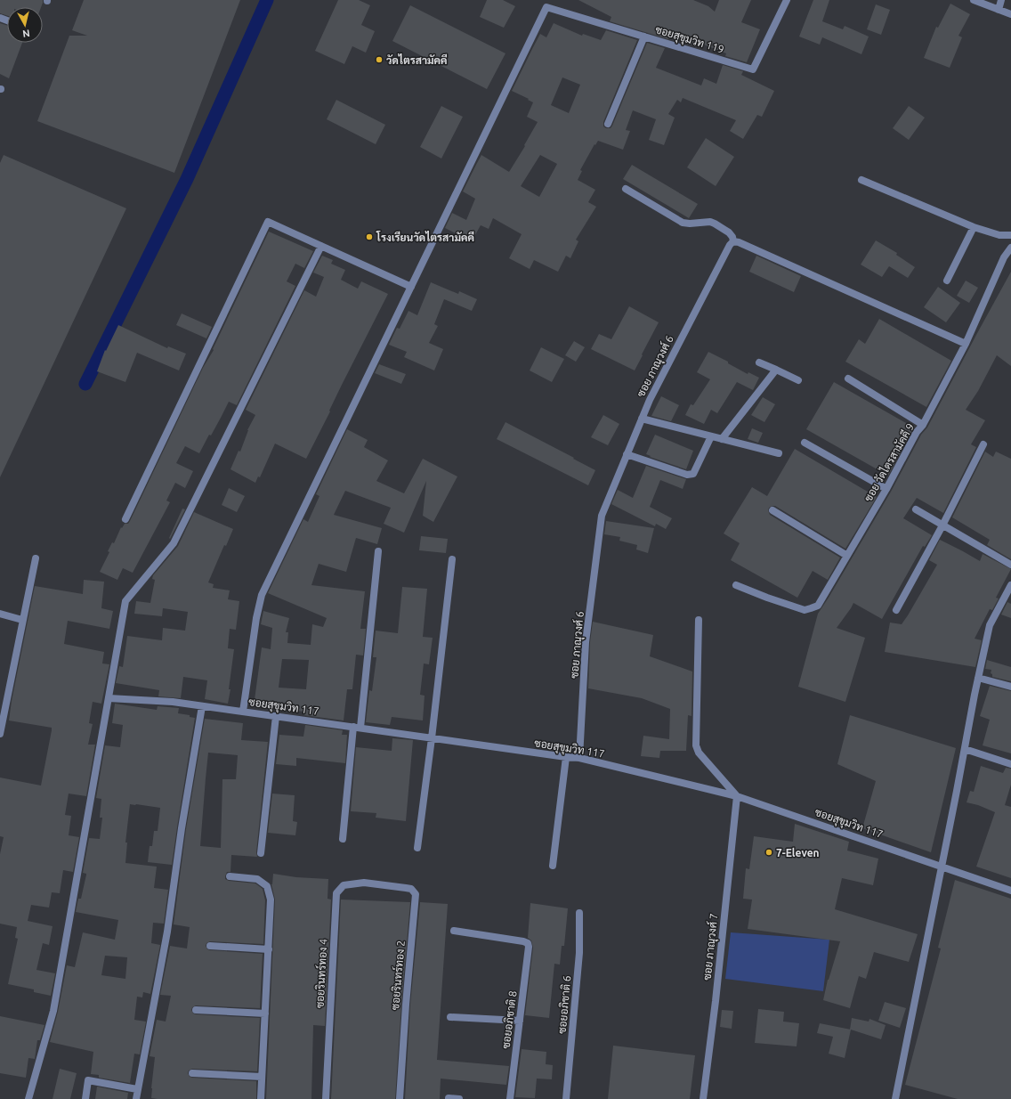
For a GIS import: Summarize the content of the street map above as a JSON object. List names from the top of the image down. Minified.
{"streets":{"street":["ซอยสุขุมวิท 119","ซอย ภาณุวงศ์ 6","ซอย วัดไตรสามัคคี 9","ซอยสุขุมวิท 117","ซอย ภาณุวงศ์ 7","ซอยรินทร์ทอง 4","ซอยรินทร์ทอง 2","ซอยอภิชาติ 6","ซอยอภิชาติ 8"]},"crossings":[["ซอย ภาณุวงศ์ 6","ซอยสุขุมวิท 117"],["ซอยสุขุมวิท 117","ซอย ภาณุวงศ์ 7"],["ซอยรินทร์ทอง 4","ซอยรินทร์ทอง 2"]],"places":["วัดไตรสามัคคี","โรงเรียนวัดไตรสามัคคี","7-Eleven"],"north":"bottom"}
